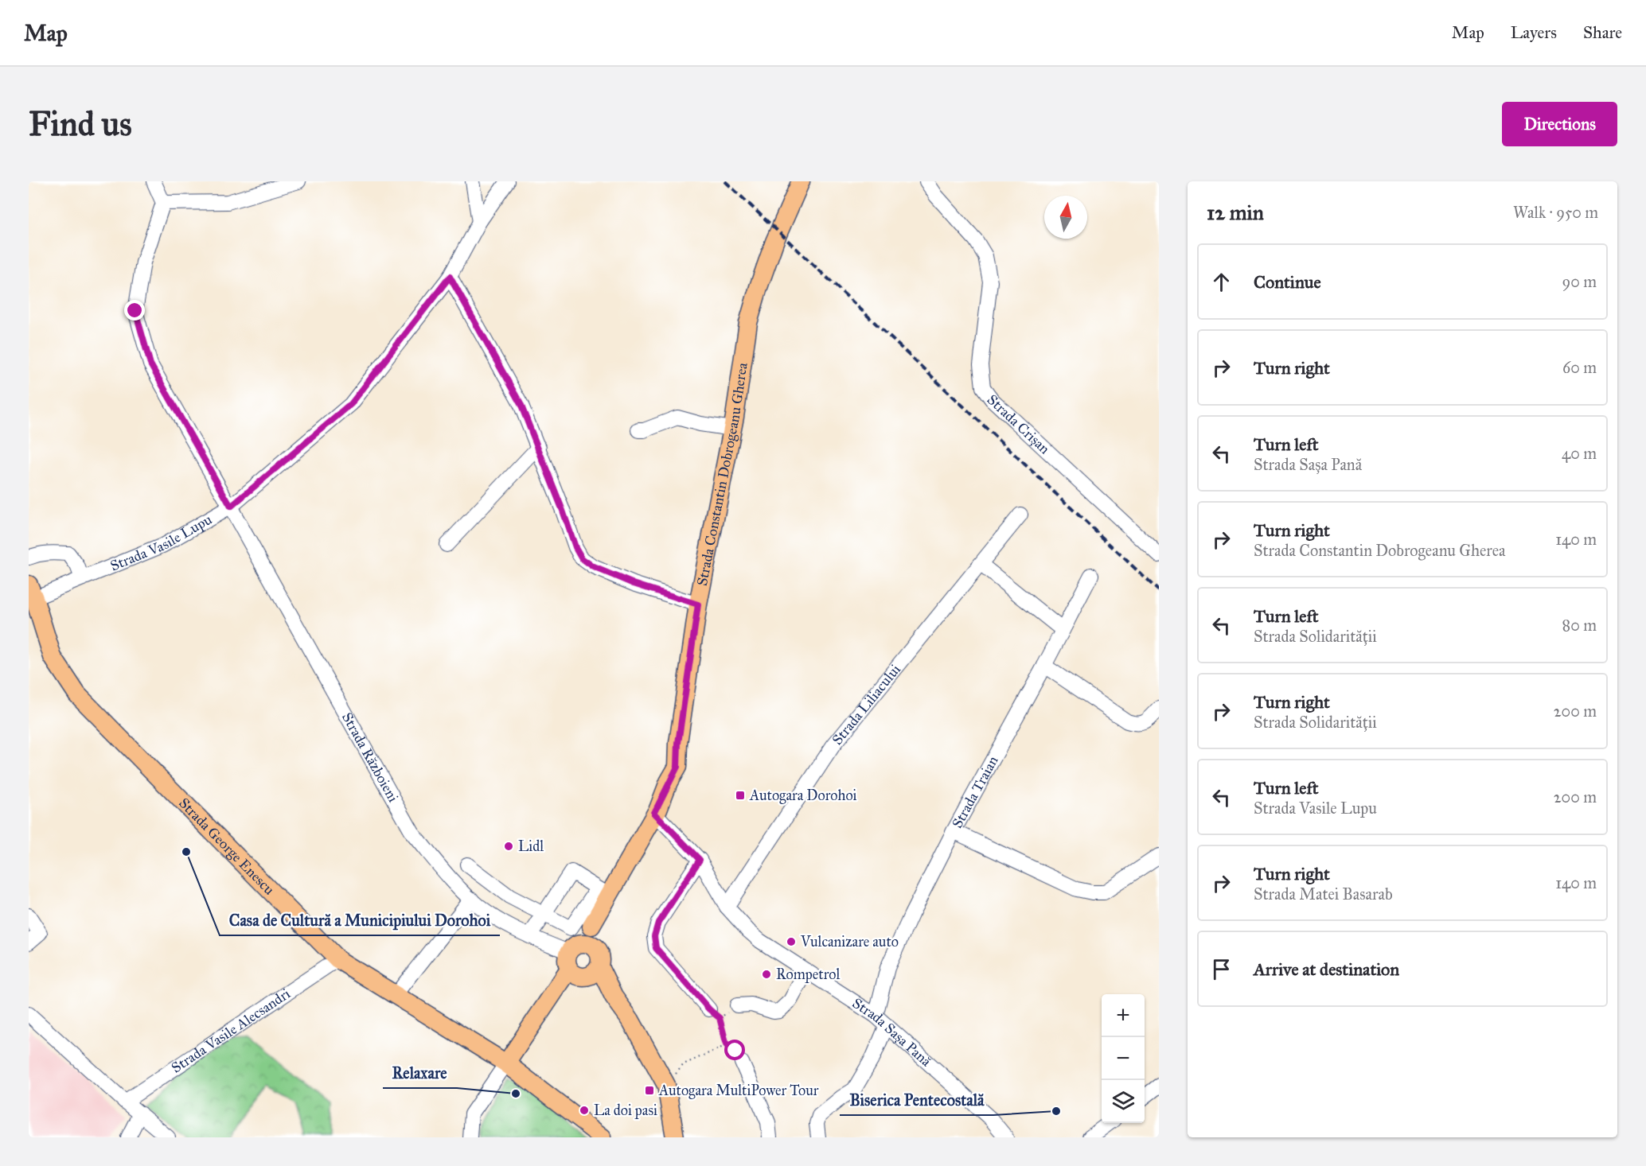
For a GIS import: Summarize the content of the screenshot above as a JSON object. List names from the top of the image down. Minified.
{"streets":{"main road":["Strada Constantin Dobrogeanu Gherea","Strada George Enescu"],"street":["Strada Crișan","Strada Vasile Lupu","Strada Liliacului","Strada Războieni","Strada Traian","Strada Vasile Alecsandri","Strada Sașa Pană"]},"crossings":[["Strada Constantin Dobrogeanu Gherea","Strada Războieni"],["Strada Constantin Dobrogeanu Gherea","Strada George Enescu"],["Strada Constantin Dobrogeanu Gherea","Strada Sașa Pană"],["Strada Vasile Lupu","Strada Războieni"],["Strada Vasile Lupu","Strada George Enescu"],["Strada Liliacului","Strada Sașa Pană"],["Strada Traian","Strada Sașa Pană"],["Strada George Enescu","Strada Vasile Alecsandri"]],"places":{"transit":["Autogara Dorohoi","Autogara MultiPower Tour"],"other":["Lidl","Casa de Cultură a Municipiului Dorohoi","Vulcanizare auto","Rompetrol","Relaxare","La doi pasi","Biserica Pentecostală"]},"north":"top","page":{"header":"Map","nav":["Map","Layers","Share"],"buttons":"Directions","title":"Find us","heading":["12 min","Walk · 950 m"],"list":[["Continue","90 m"],["Turn right","60 m"],["Turn left","Strada Sașa Pană","40 m"],["Turn right","Strada Constantin Dobrogeanu Gherea","140 m"],["Turn left","Strada Solidarității","80 m"],["Turn right","Strada Solidarității","200 m"],["Turn left","Strada Vasile Lupu","200 m"],["Turn right","Strada Matei Basarab","140 m"],"Arrive at destination"],"map_buttons":["+","−"]}}
